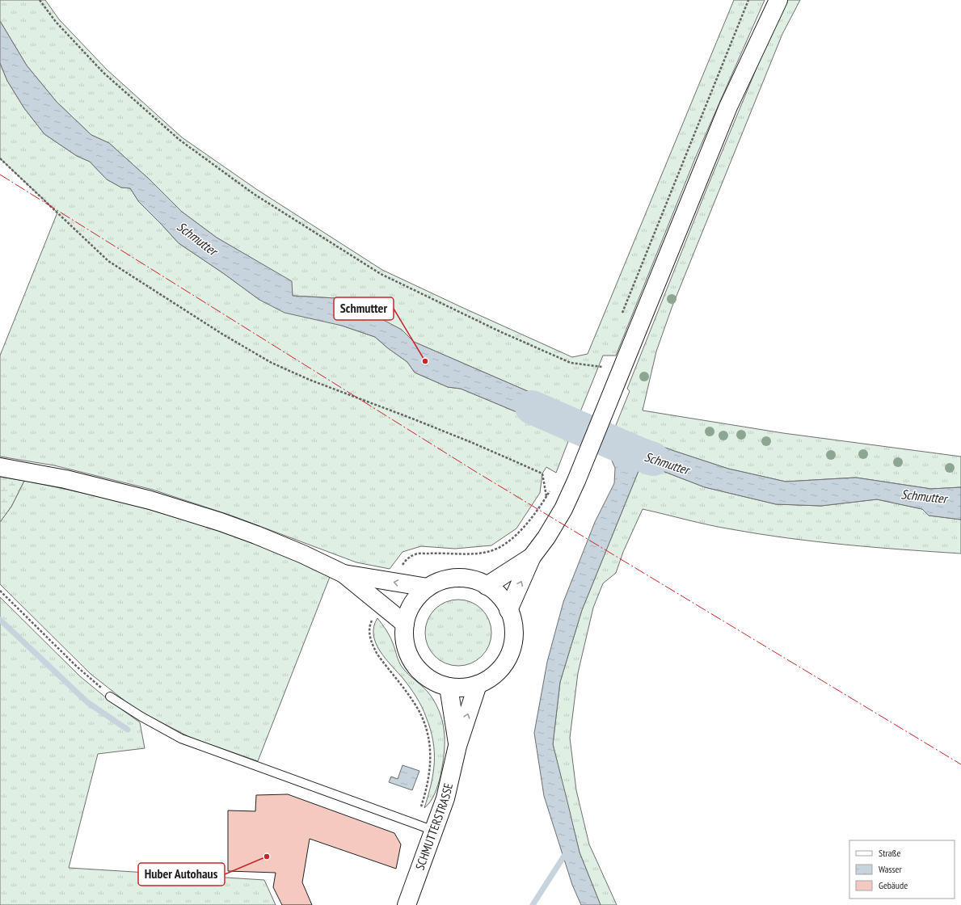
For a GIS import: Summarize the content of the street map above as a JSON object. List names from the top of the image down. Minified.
{"streets":{"main road":["SCHMUTTERSTRASSE"]},"water":["Schmutter"],"places":["Schmutter","Huber Autohaus"],"legend":["Straße","Wasser","Gebäude"]}
